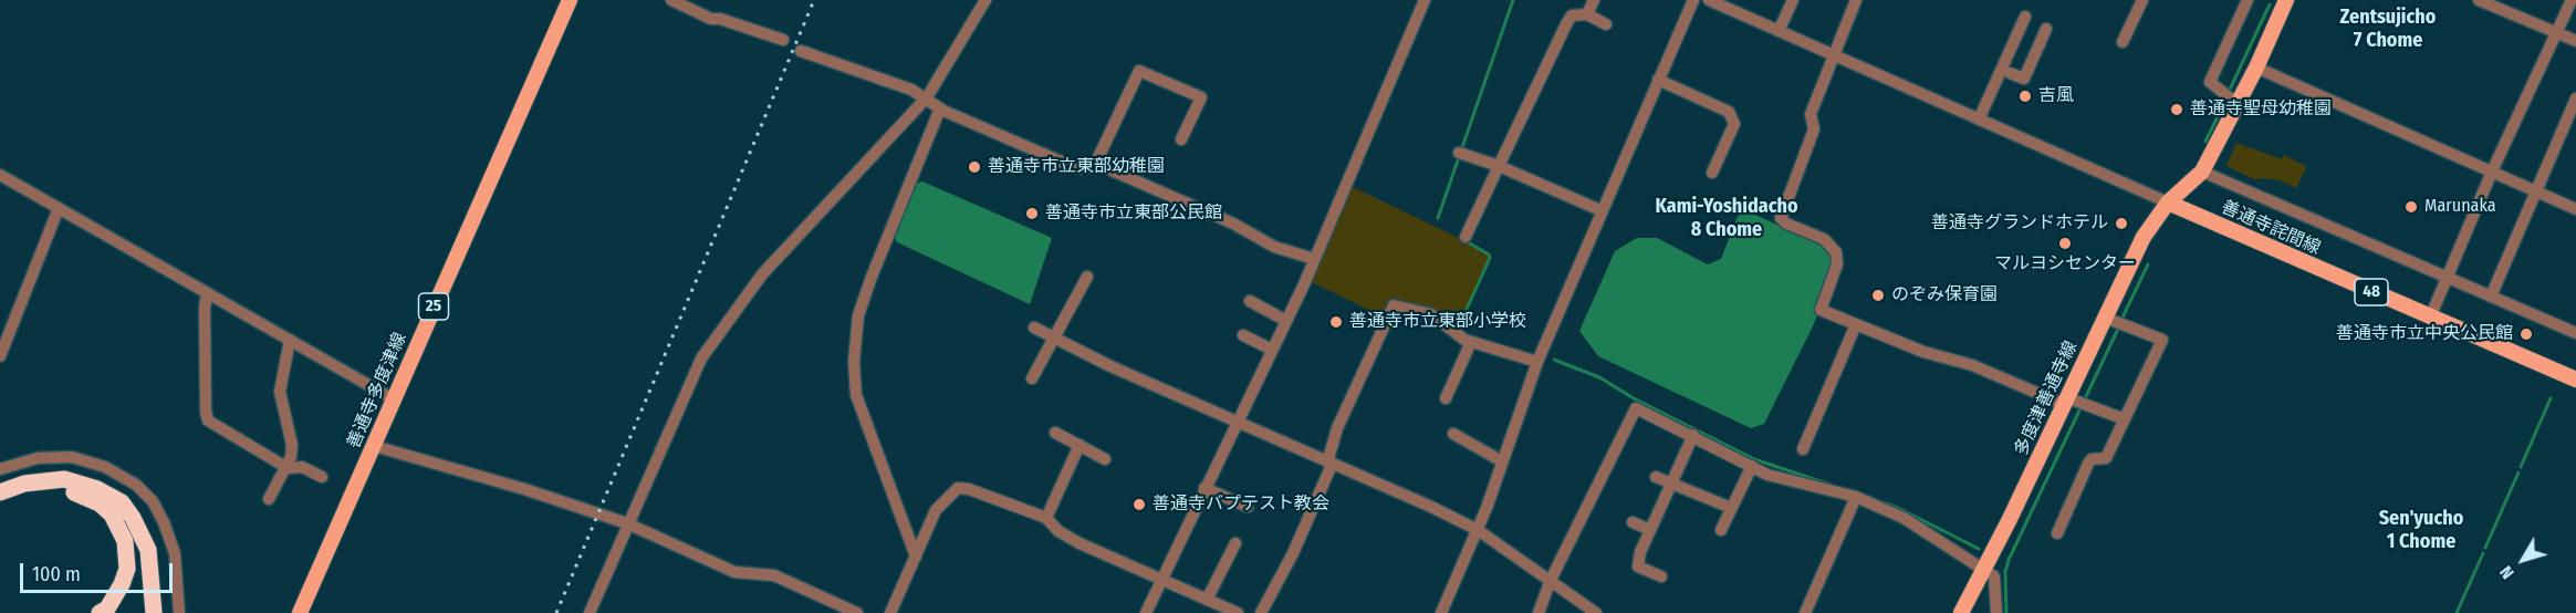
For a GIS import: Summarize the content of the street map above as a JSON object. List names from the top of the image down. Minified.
{"streets":{"main road":["善通寺詫間線","48","25","善通寺多度津線","多度津善通寺線"]},"crossings":[["善通寺詫間線","多度津善通寺線"]],"districts":["Zentsujicho 7 Chome","Kami-Yoshidacho 8 Chome","Sen'yucho 1 Chome"],"places":["吉風","善通寺聖母幼稚園","善通寺市立東部幼稚園","Marunaka","善通寺市立東部公民館","善通寺グランドホテル","マルヨシセンター","のぞみ保育園","善通寺市立東部小学校","善通寺市立中央公民館","善通寺バプテスト教会"],"scale_bar":"100 m","north":"bottom left"}
